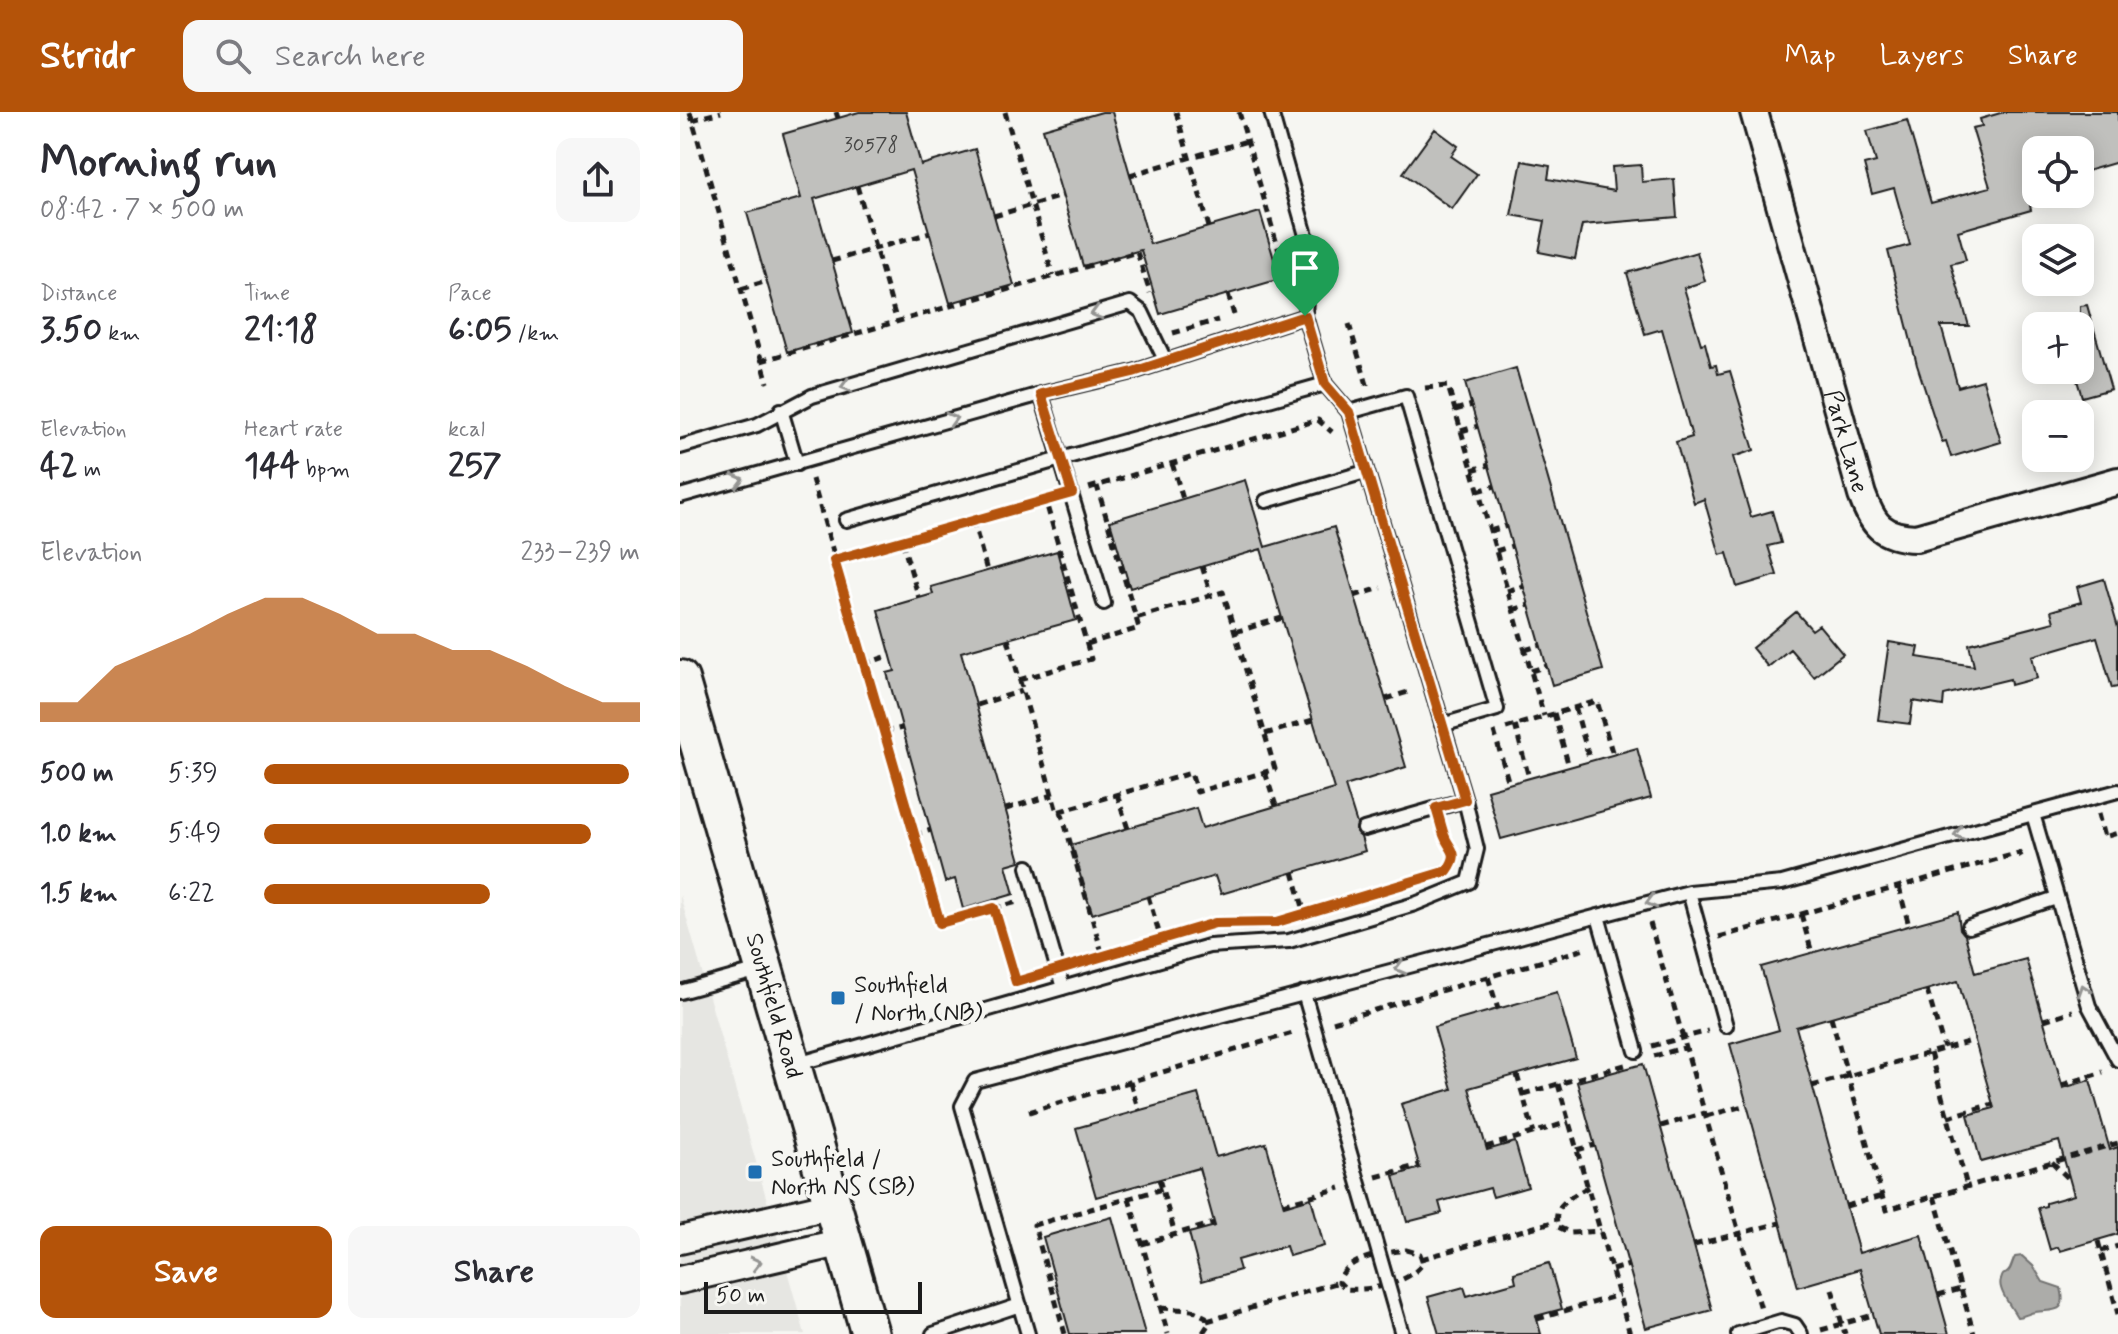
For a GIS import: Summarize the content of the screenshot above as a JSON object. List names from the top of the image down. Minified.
{"streets":{"main road":["Southfield Road"],"street":["Park Lane"]},"places":{"transit":["Southfield / North (NB)","Southfield / North NS (SB)"]},"house_numbers":["30578"],"scale_bar":"50 m","page":{"header":"Stridr","search":"Search here","nav":["Map","Layers","Share"],"heading":["Morning run","08:42 · 7 × 500 m"],"map_buttons":["+","−"],"stats":[["Distance","3.50 km"],["Time","21:18"],["Pace","6:05 /km"],["Elevation","42 m"],["Heart rate","144 bpm"],["kcal","257"]],"chart":["Elevation","233–239 m"],"list":[{"name":"500 m","note":"5:39"},{"name":"1.0 km","note":"5:49"},{"name":"1.5 km","note":"6:22"}],"buttons":["Save","Share"],"scale":"50 m"}}
